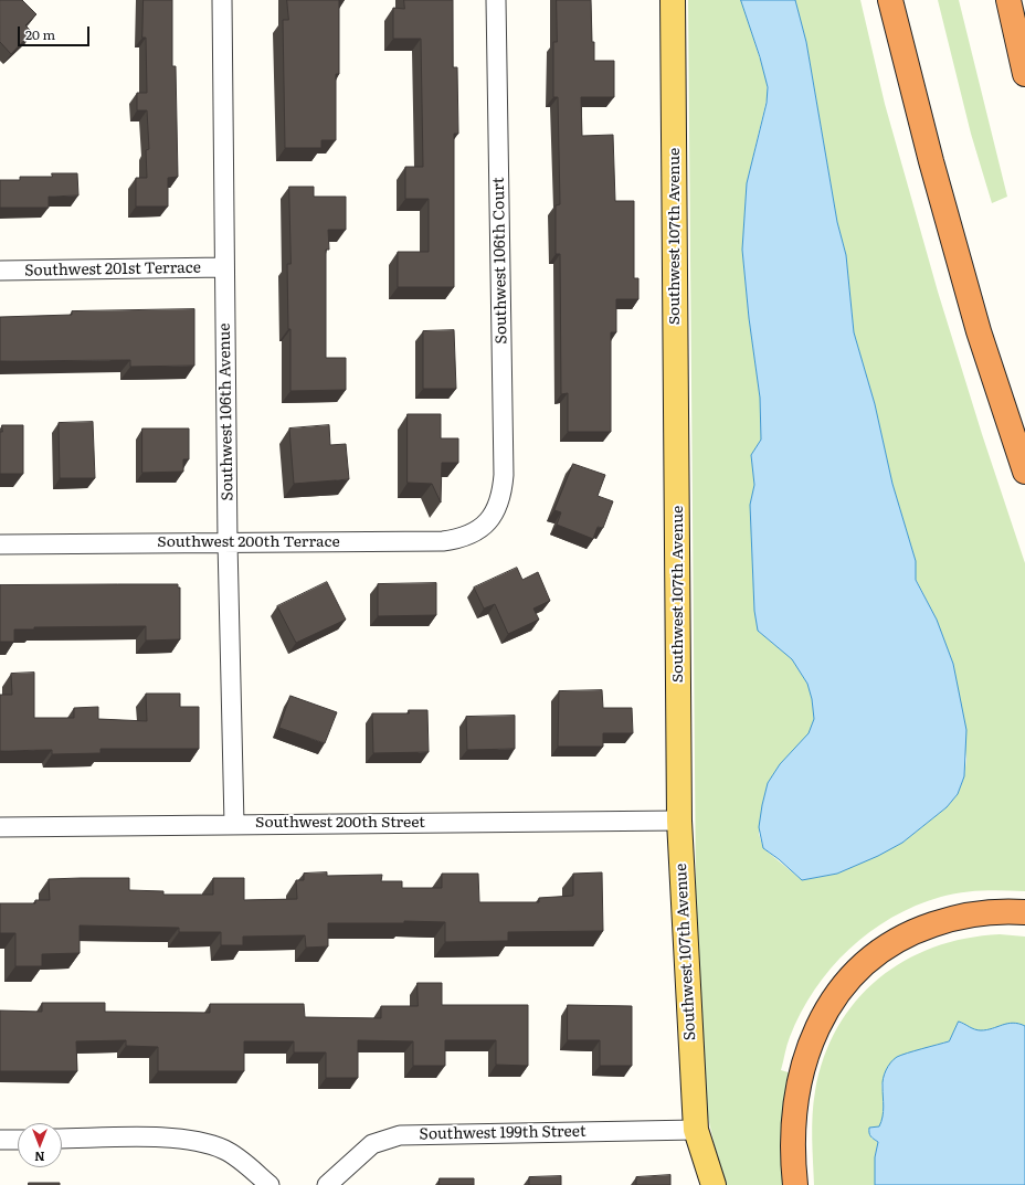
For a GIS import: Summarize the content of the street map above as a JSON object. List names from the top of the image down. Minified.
{"streets":{"main road":["Southwest 107th Avenue"],"street":["Southwest 106th Court","Southwest 201st Terrace","Southwest 106th Avenue","Southwest 200th Terrace","Southwest 200th Street","Southwest 199th Street"]},"crossings":[["Southwest 107th Avenue","Southwest 200th Street"],["Southwest 107th Avenue","Southwest 199th Street"],["Southwest 106th Court","Southwest 200th Terrace"],["Southwest 201st Terrace","Southwest 106th Avenue"],["Southwest 106th Avenue","Southwest 200th Terrace"],["Southwest 106th Avenue","Southwest 200th Street"]],"scale_bar":"20 m","north":"bottom"}
